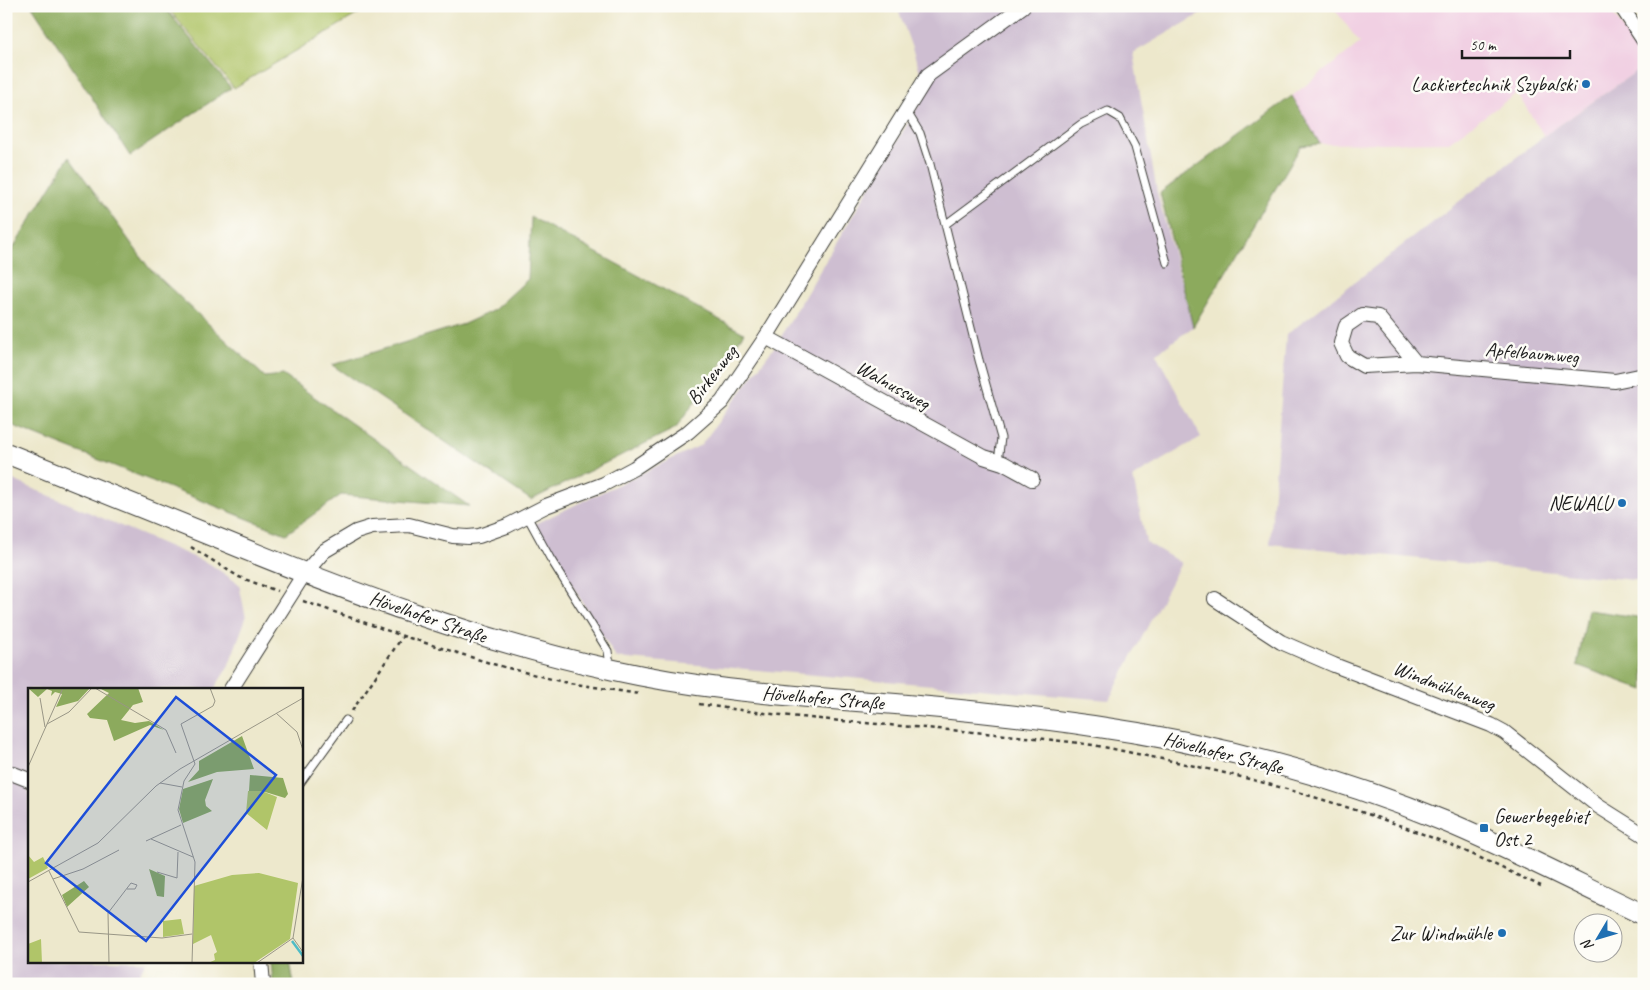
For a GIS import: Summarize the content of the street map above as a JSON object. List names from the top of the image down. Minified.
{"streets":{"main road":["Hövelhofer Straße"],"street":["Apfelbaumweg","Birkenweg","Walnussweg","Windmühlenweg"]},"crossings":[["Birkenweg","Walnussweg"],["Birkenweg","Hövelhofer Straße"]],"places":{"other":["Lackiertechnik Szybalski","NEWALU","Zur Windmühle"],"transit":["Gewerbegebiet Ost 2"]},"scale_bar":"50 m","north":"bottom left"}
